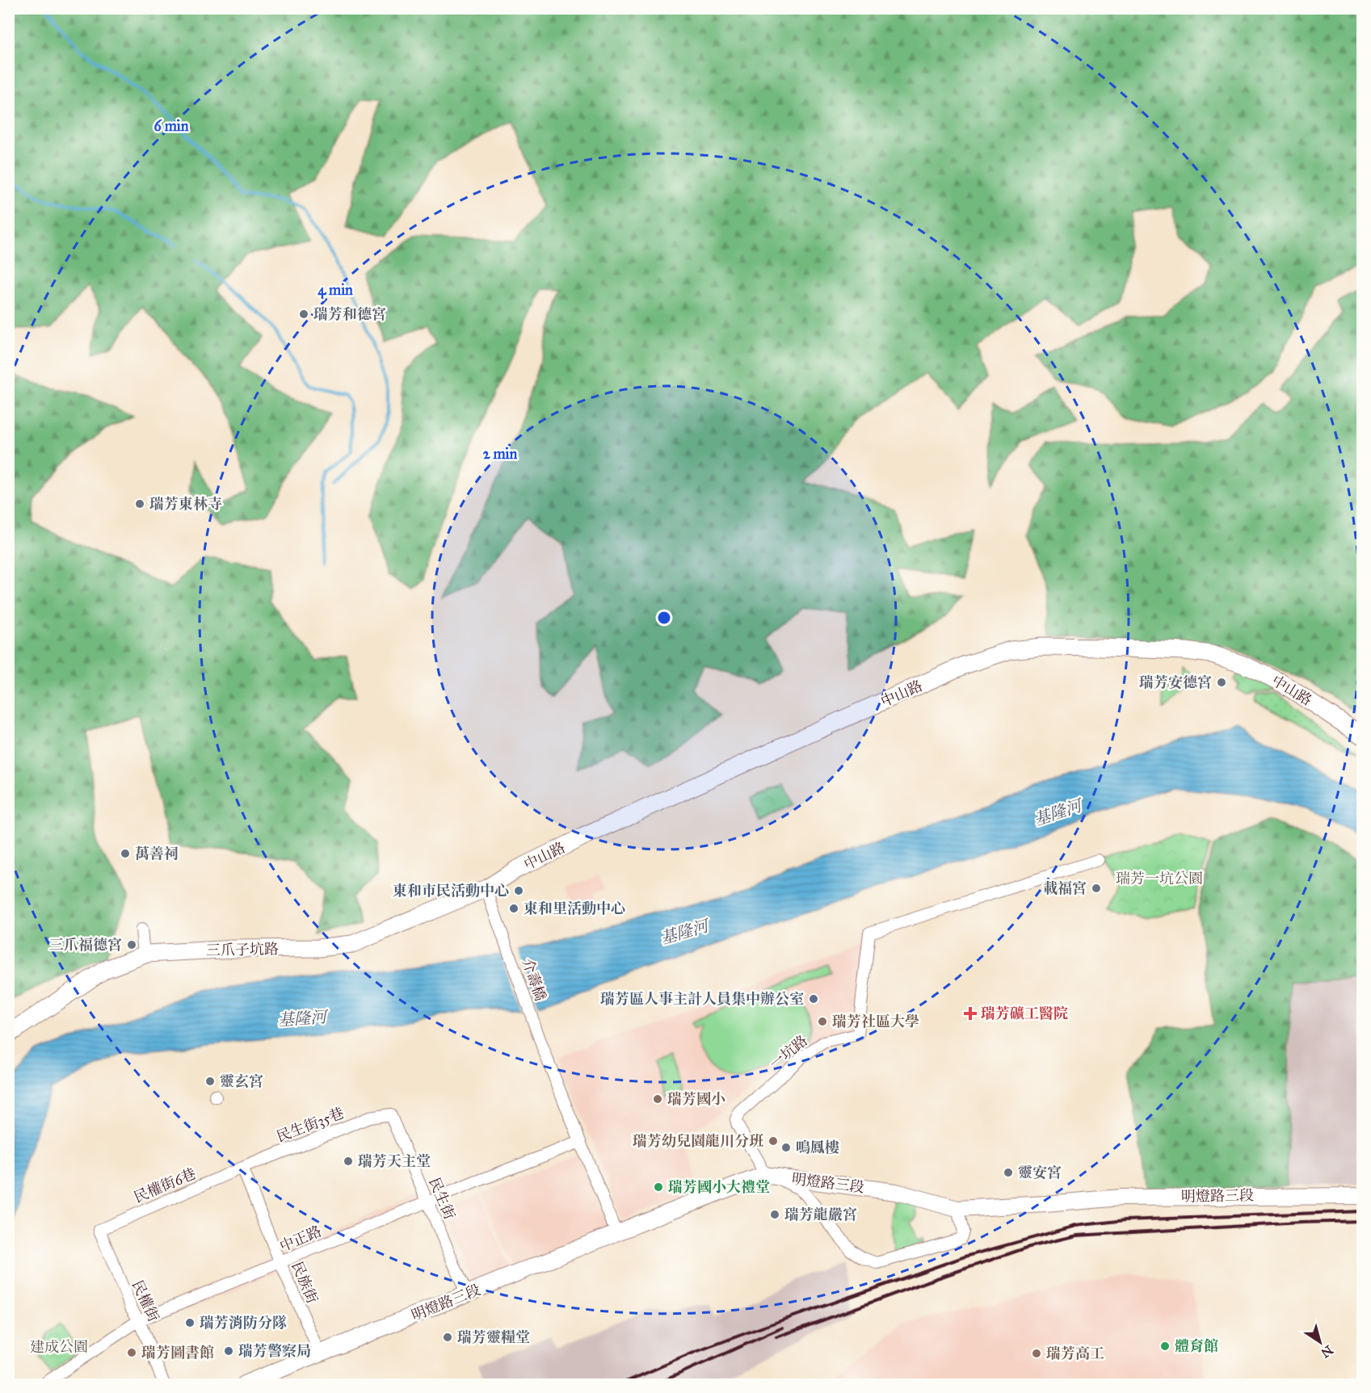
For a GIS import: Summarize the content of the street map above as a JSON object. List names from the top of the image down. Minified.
{"streets":{"main road":["中山路","三爪子坑路"],"street":["介壽橋","一坑路","民生街35巷","明燈路三段","民權街6巷","民生街","中正路","民族街","民權街"]},"crossings":[["中山路","三爪子坑路"],["中山路","介壽橋"],["三爪子坑路","介壽橋"],["介壽橋","中正路"],["一坑路","明燈路三段"],["民生街35巷","民權街6巷"],["民生街35巷","民生街"],["民生街35巷","民族街"],["明燈路三段","民生街"],["明燈路三段","民族街"],["民權街6巷","民族街"],["民權街6巷","民權街"],["民生街","中正路"],["中正路","民族街"],["中正路","民權街"]],"water":["基隆河"],"parks":["瑞芳一坑公園","建成公園"],"places":{"other":["瑞芳和德宮","瑞芳東林寺","瑞芳安德宮","萬善祠","載福宮","東和市民活動中心","東和里活動中心","三爪福德宮","瑞芳區人事主計人員集中辦公室","瑞芳社區大學","靈玄宮","瑞芳國小","瑞芳幼兒園龍川分班","鳴鳳樓","瑞芳天主堂","靈安宮","瑞芳國小大禮堂","瑞芳龍嚴宮","瑞芳消防分隊","瑞芳靈糧堂","體育館","瑞芳警察局","瑞芳圖書館","瑞芳高工"],"health":["瑞芳礦工醫院"]},"north":"bottom right","rings":["6 min","4 min","2 min"]}
